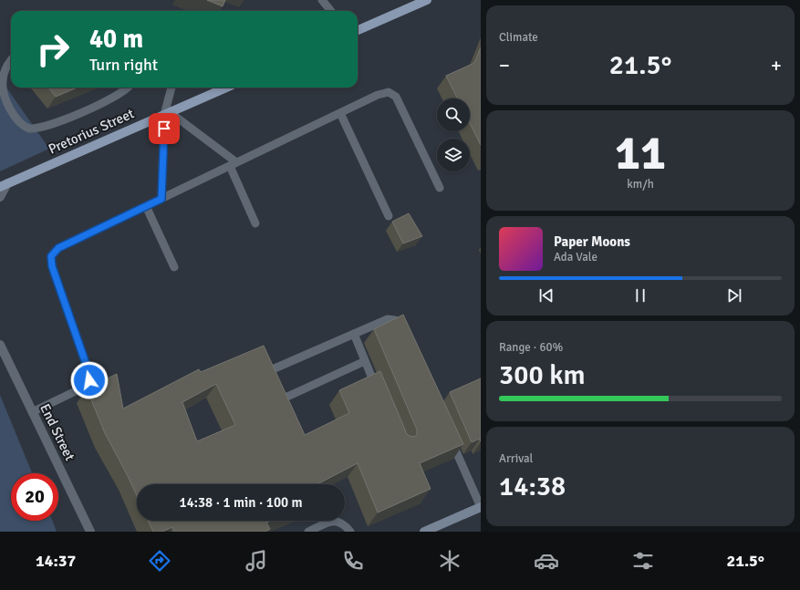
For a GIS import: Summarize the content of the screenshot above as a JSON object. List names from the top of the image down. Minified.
{"streets":{"main road":["Pretorius Street"],"street":["End Street"]},"page":{"tile":["Climate",["11","km/h"],["Range · 60%","300 km"],["Arrival","14:38"]],"turn":["40 m","Turn right"],"heat":["−","21.5°","+"],"song":["Paper Moons","Ada Vale"],"limit":"20","trip":"14:38 · 1 min · 100 m","tabs":["14:37","21.5°"]}}
